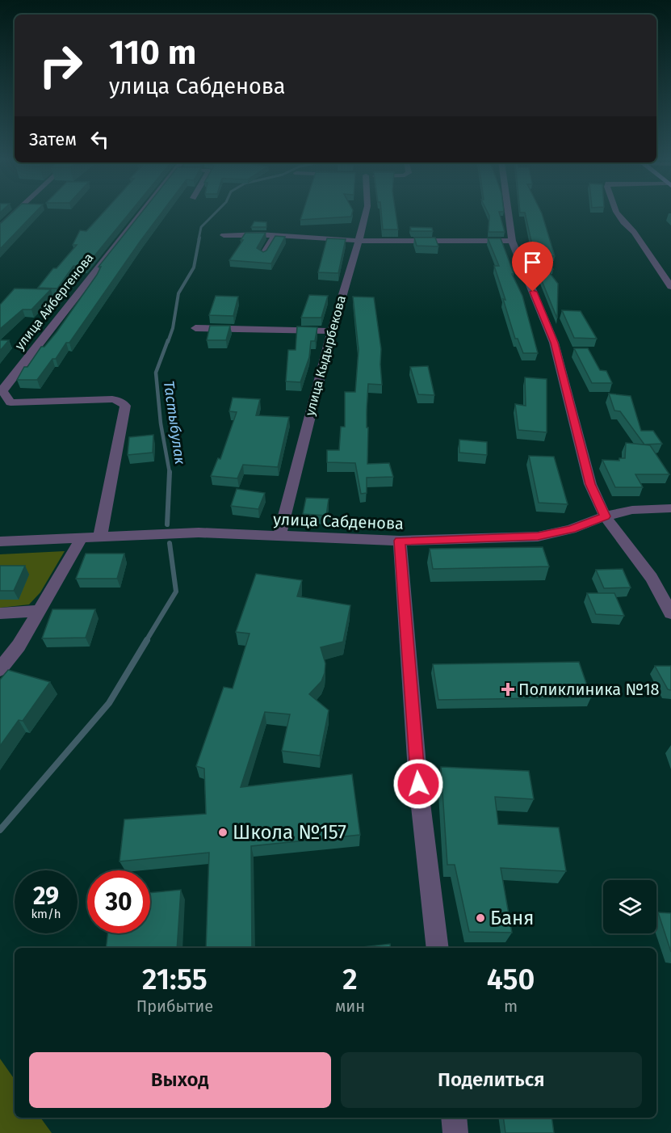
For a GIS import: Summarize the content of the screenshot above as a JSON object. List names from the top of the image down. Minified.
{"streets":{"street":["улица Айбергенова","улица Кыдырбекова","улица Сабденова"]},"crossings":[["улица Айбергенова","улица Сабденова"],["улица Кыдырбекова","улица Сабденова"]],"water":["Тастыбулак"],"places":{"health":["Поликлиника №18"],"other":["Школа №157","Баня"]},"page":{"turn":["110 m","улица Сабденова"],"then":"Затем","speed":"29 km/h","limit":"30","eta":["21:55","Прибытие","2","мин","450","m"],"buttons":["Выход","Поделиться"]}}
